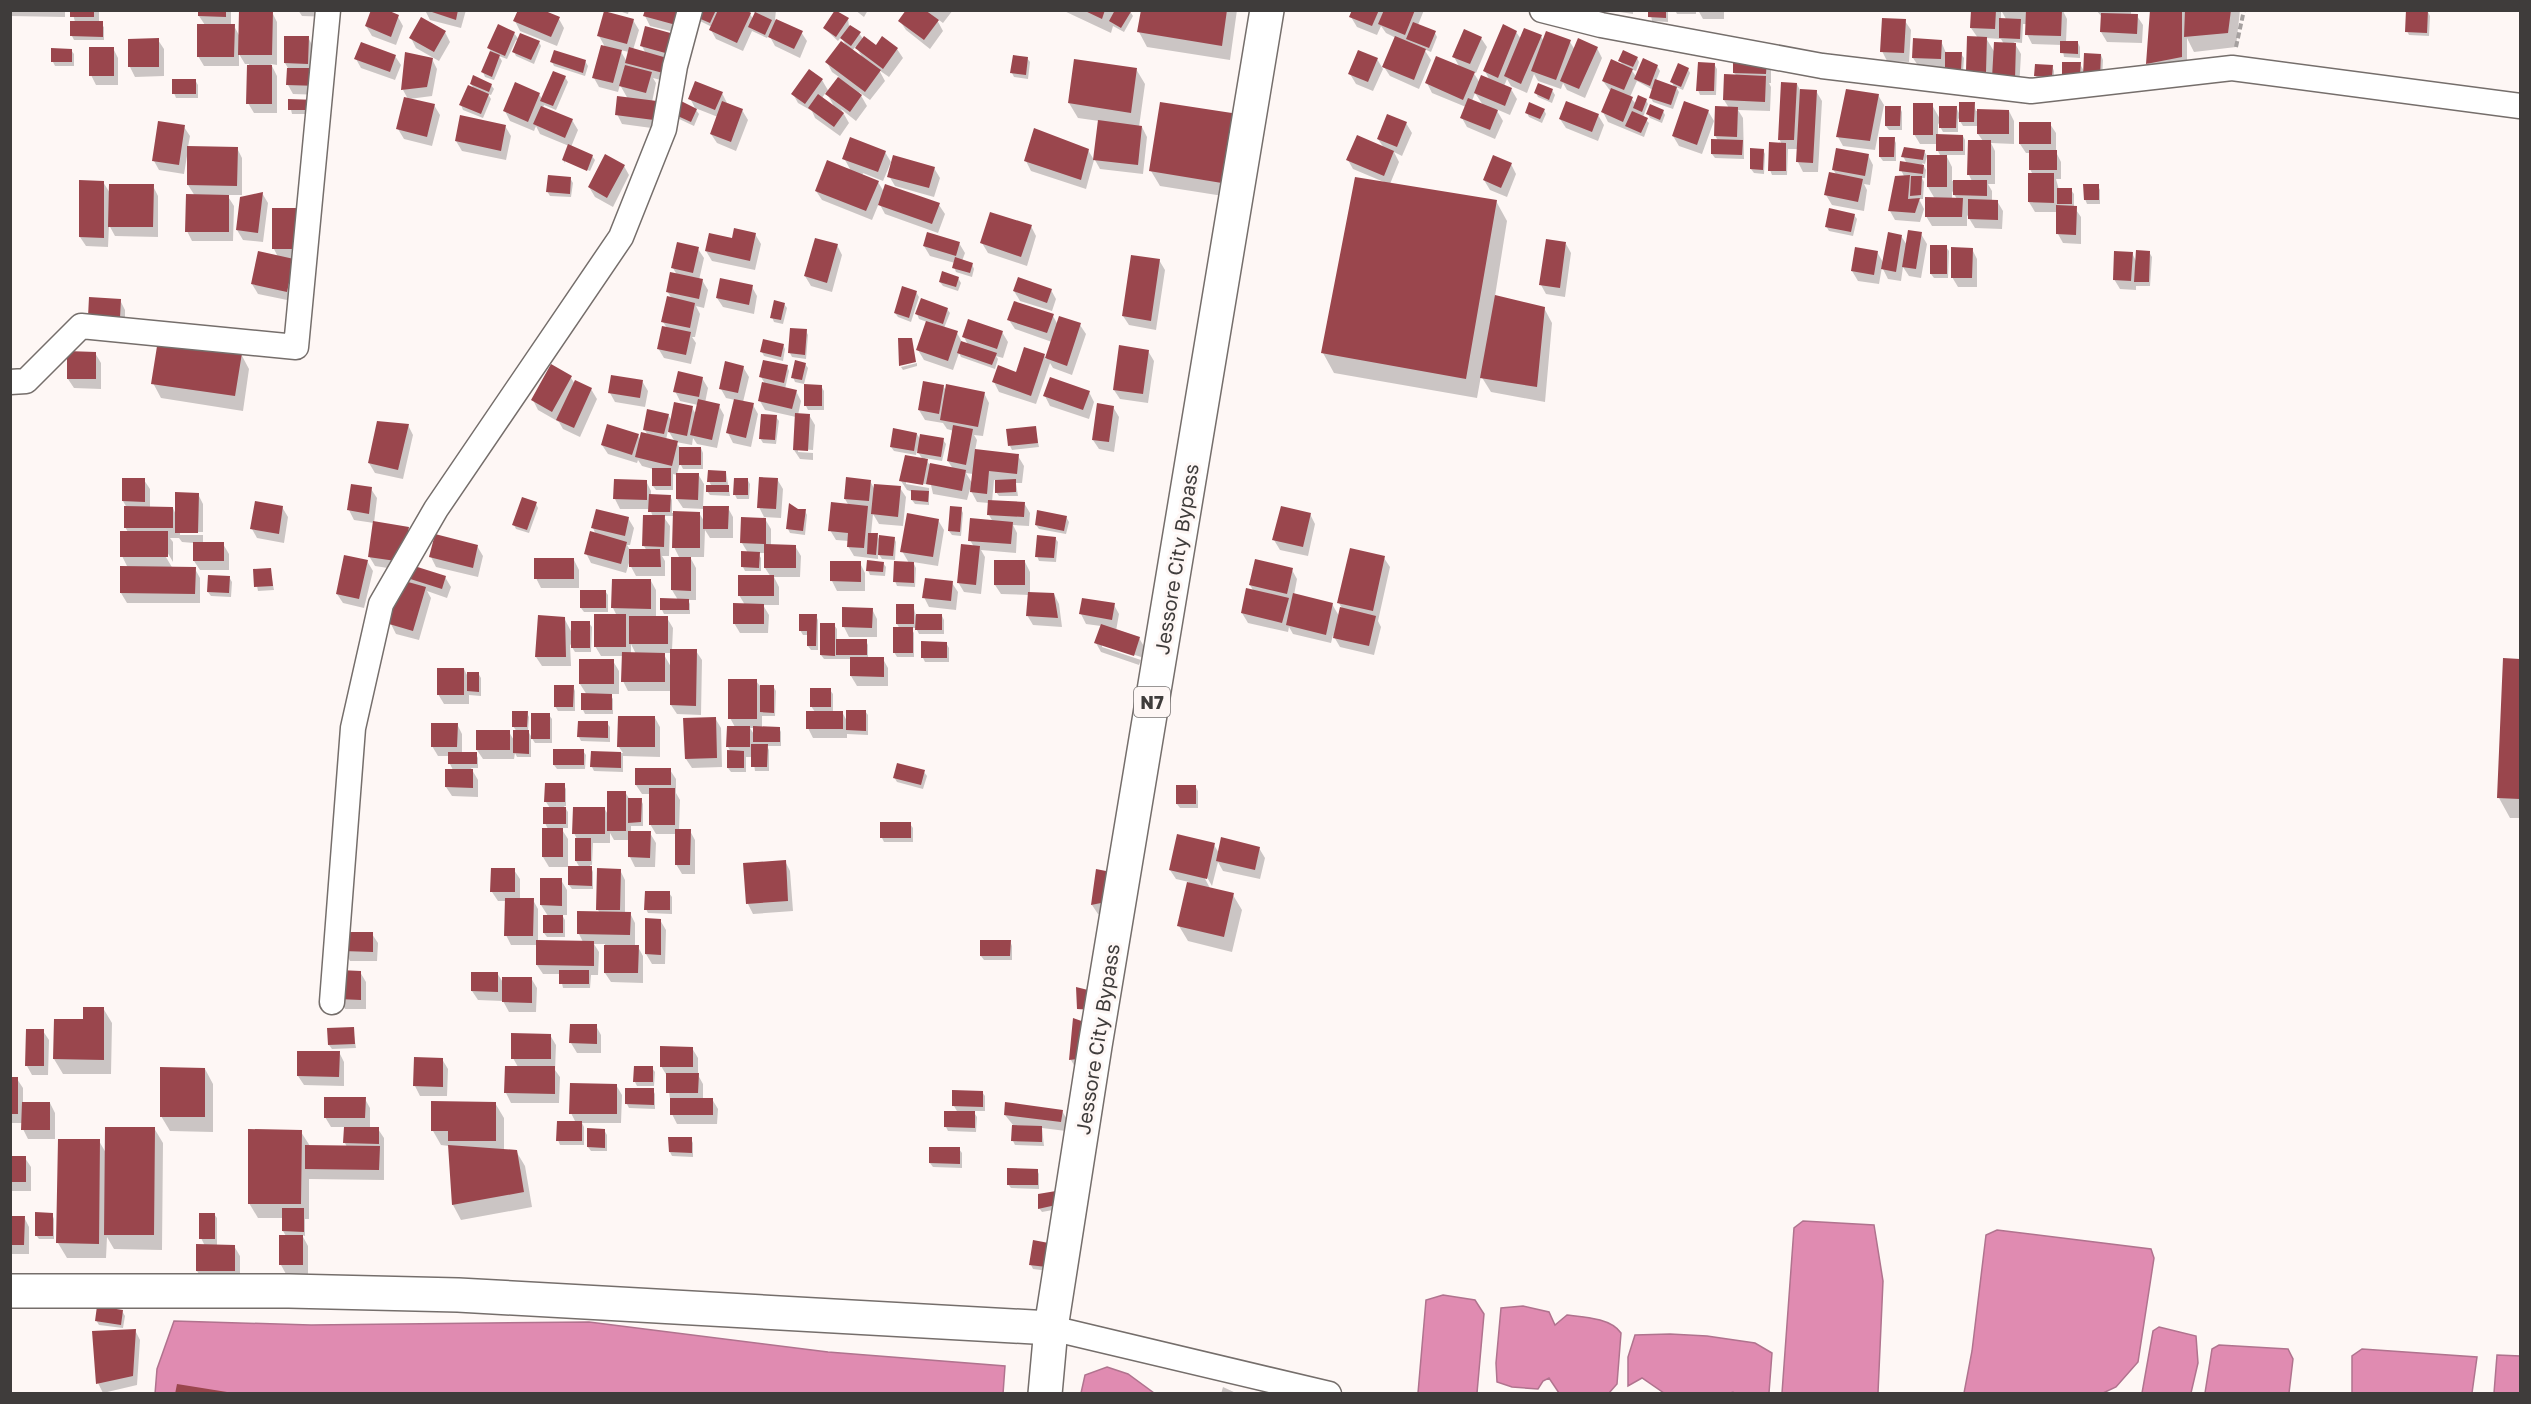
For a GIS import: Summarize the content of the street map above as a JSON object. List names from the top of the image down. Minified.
{"streets":{"main road":["Jessore City Bypass","N7"]}}
